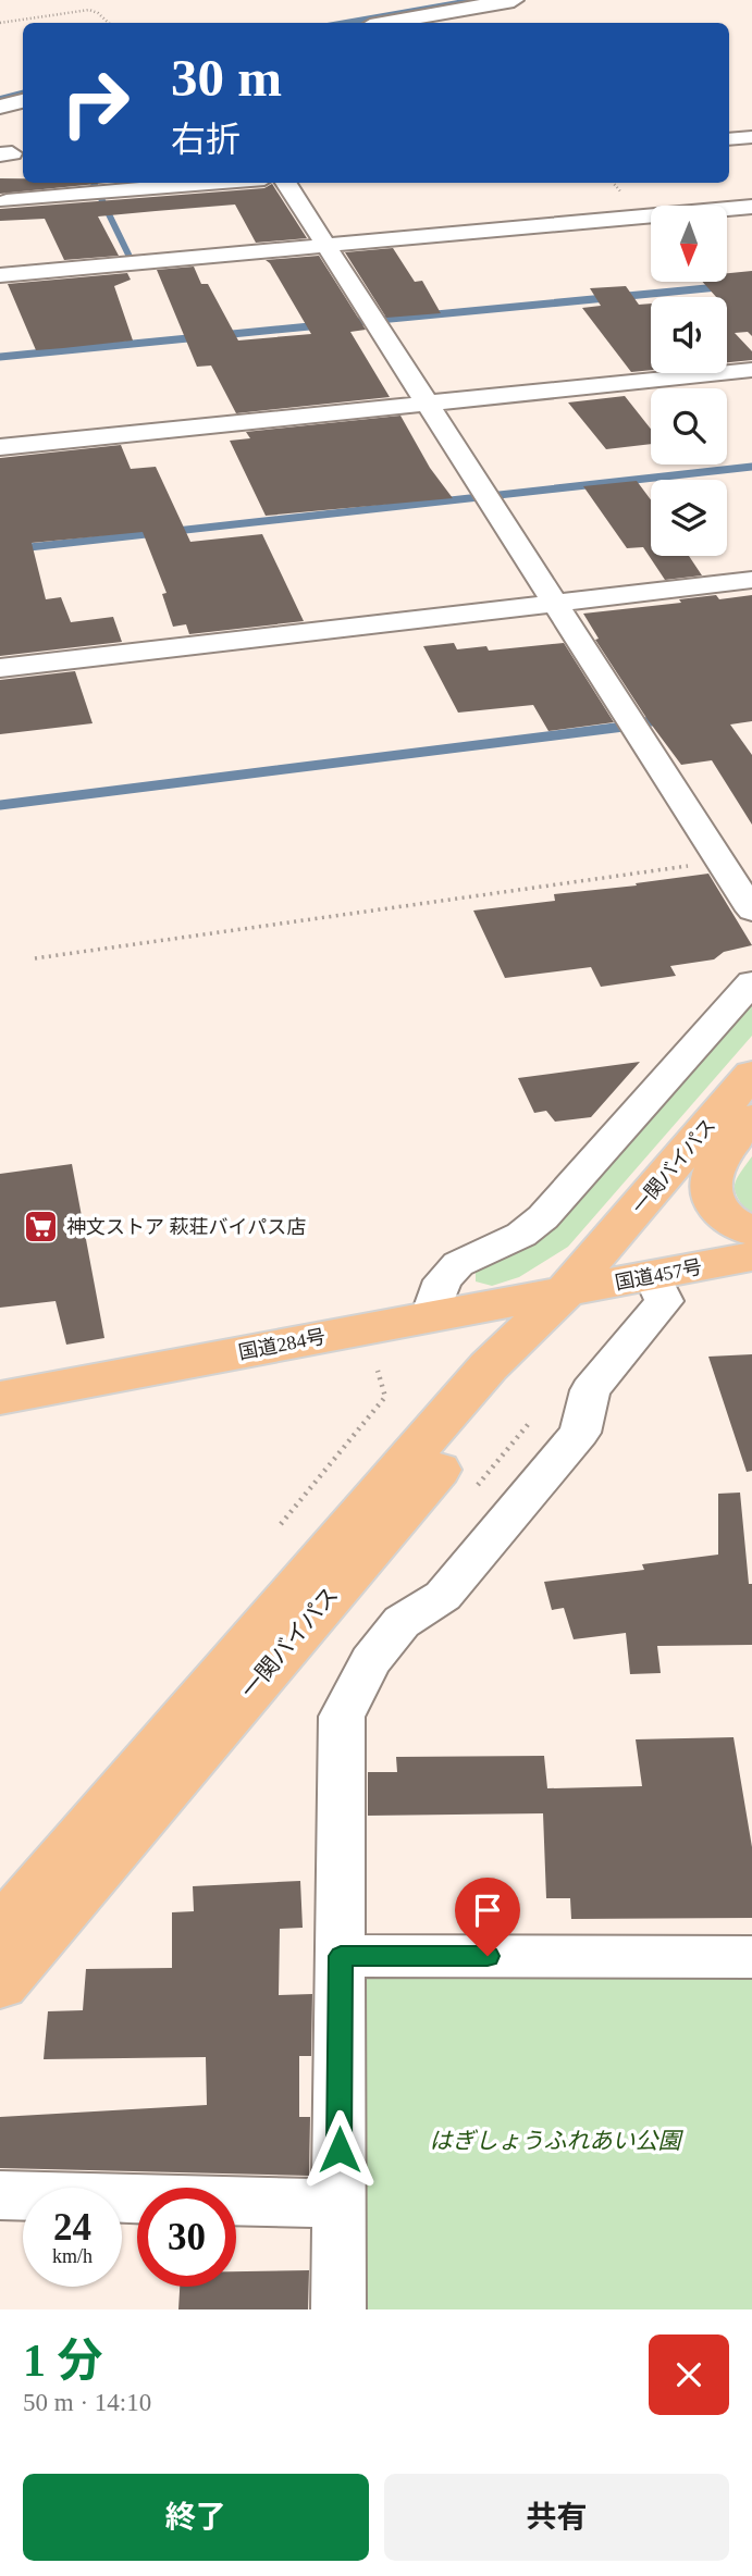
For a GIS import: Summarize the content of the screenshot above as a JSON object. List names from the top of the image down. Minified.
{"streets":{"highway":["一関バイパス","国道457号","国道284号"]},"crossings":[["一関バイパス","国道457号"],["一関バイパス","国道284号"],["国道457号","国道284号"]],"parks":["はぎしょうふれあい公園"],"places":{"supermarket":["神文ストア 萩荘バイパス店"]},"north":"bottom","page":{"turn":["30 m","右折"],"speed":"24 km/h","limit":"30","heading":["1 分","50 m · 14:10"],"buttons":["終了","共有"]}}
